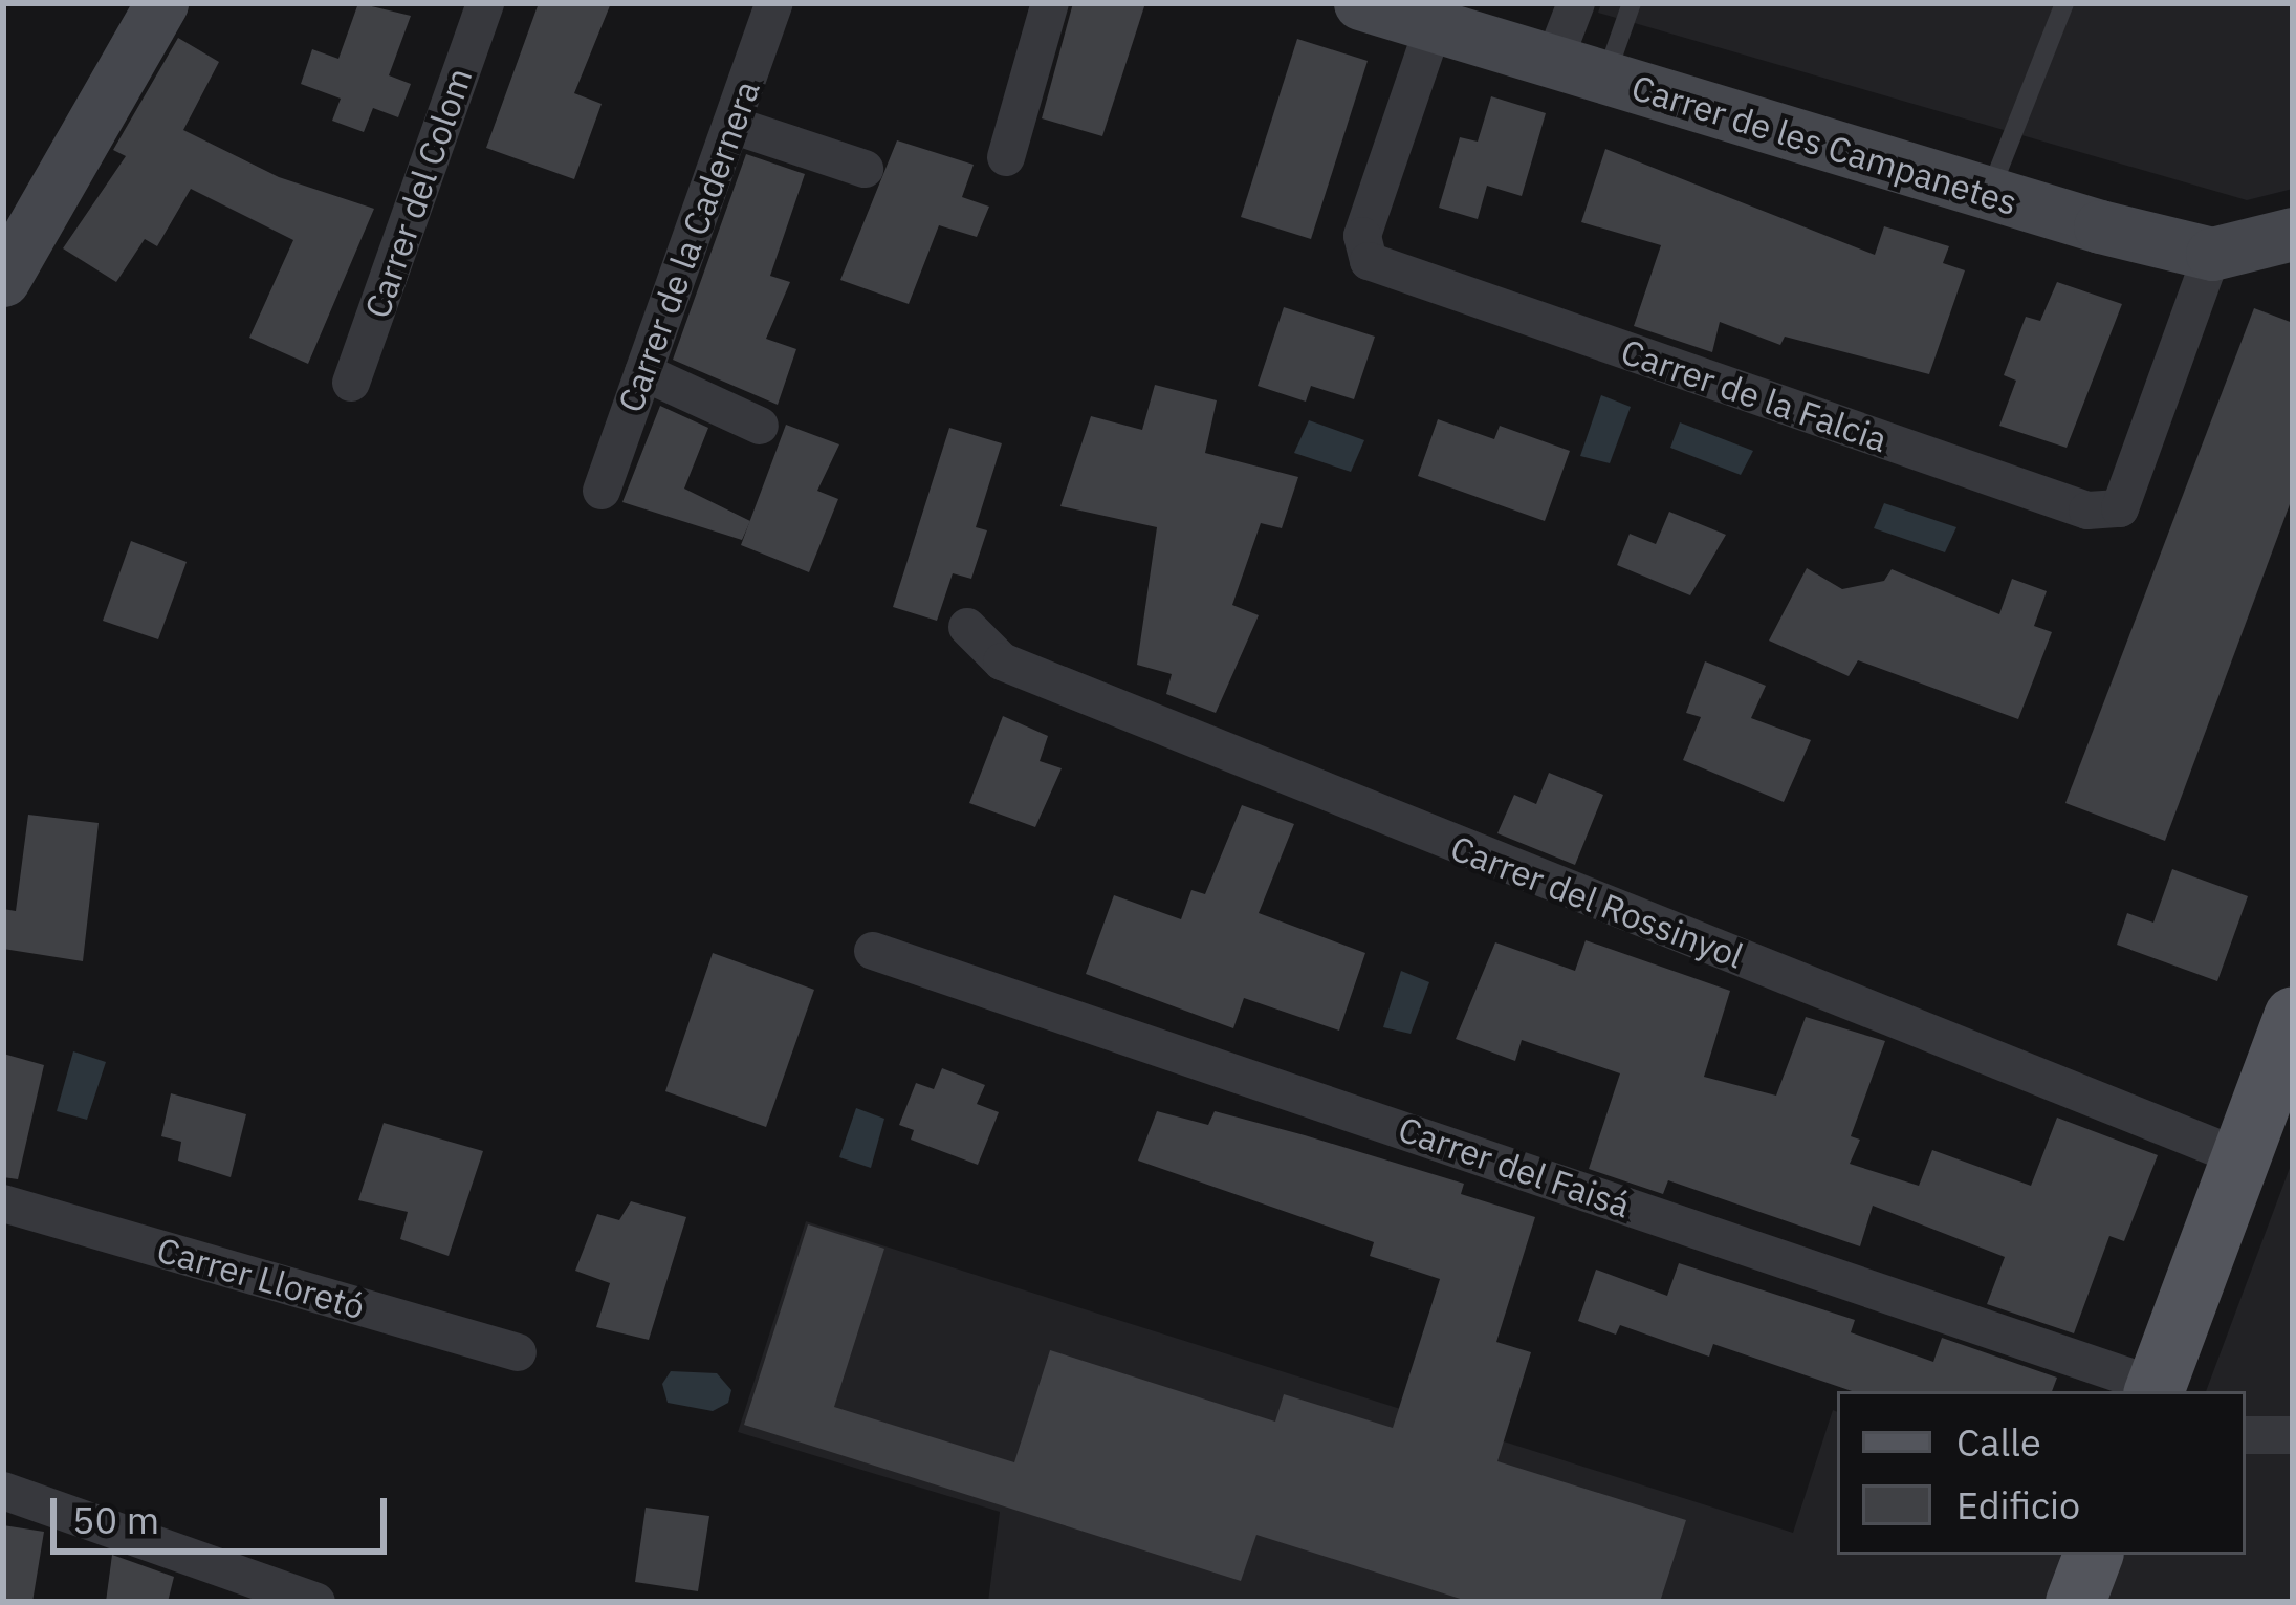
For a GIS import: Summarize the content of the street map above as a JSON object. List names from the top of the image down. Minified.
{"streets":{"street":["Carrer de les Campanetes","Carrer del Colom","Carrer de la Cadernera","Carrer de la Falcia","Carrer del Rossinyol","Carrer del Faisá","Carrer Lloretó"]},"crossings":[["Carrer de les Campanetes","Carrer de la Falcia"]],"legend":["Calle","Edificio"],"scale_bar":"50 m"}
